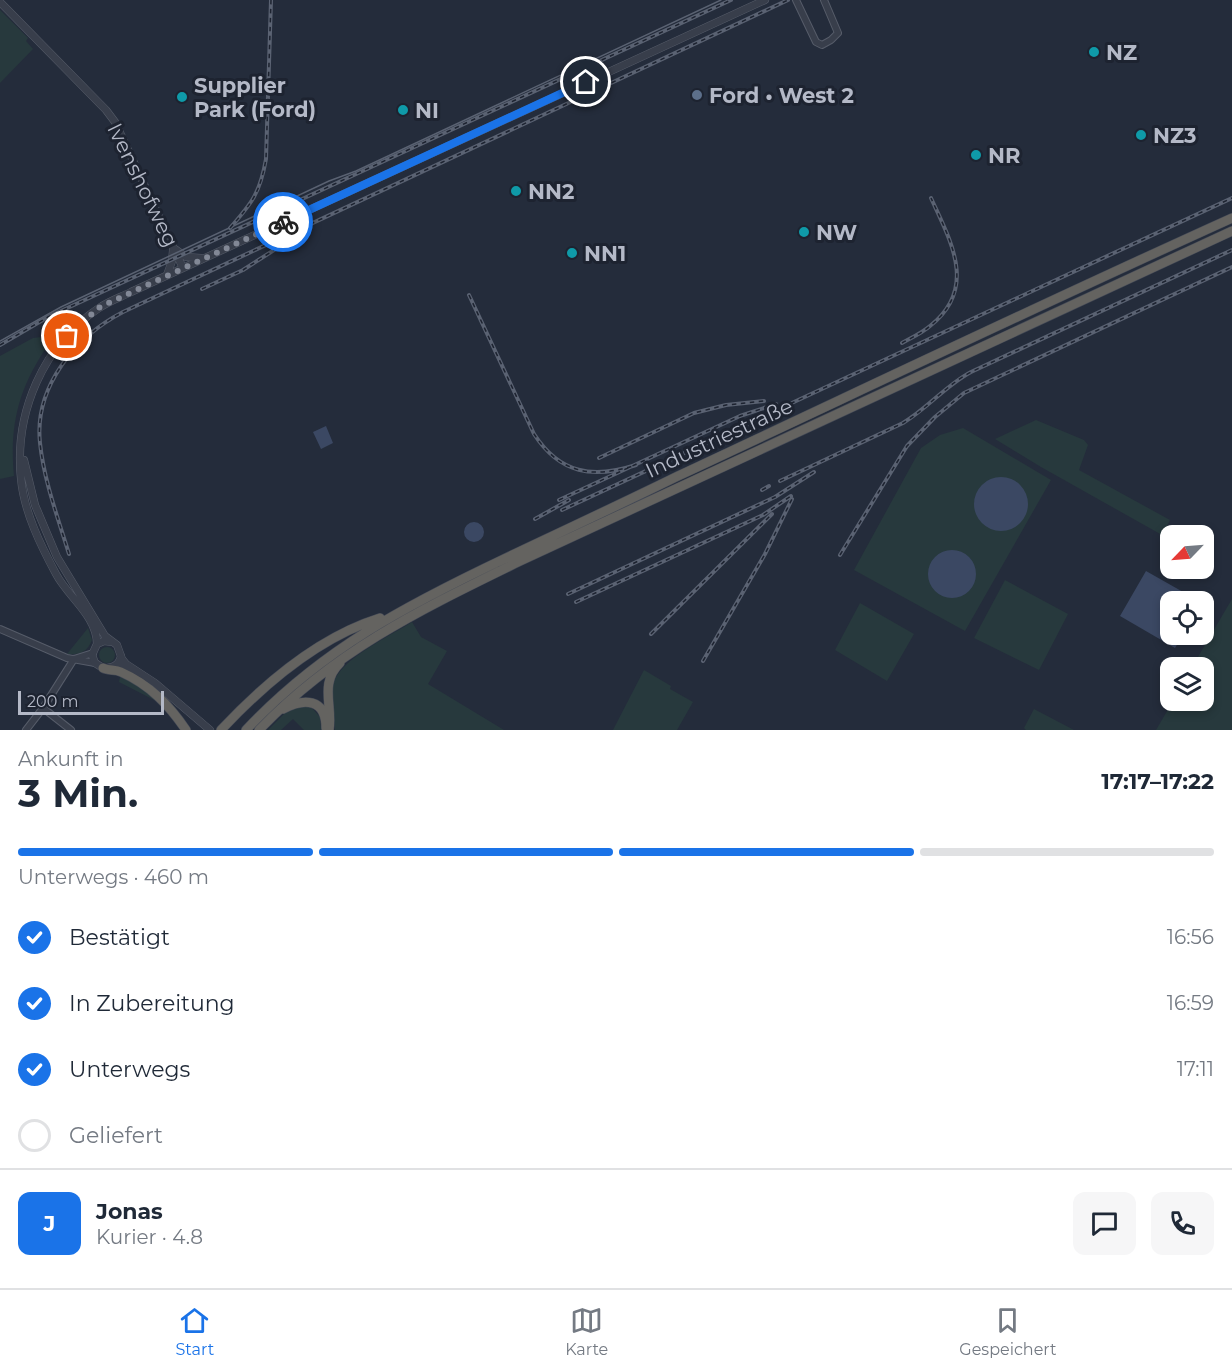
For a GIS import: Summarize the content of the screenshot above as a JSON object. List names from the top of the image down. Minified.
{"streets":{"highway":["Industriestraße"],"street":["Ivenshofweg"]},"places":["NZ","Ford • West 2","Supplier Park (Ford)","NI","NZ3","NR","NN2","NW","NN1"],"scale_bar":"200 m","north":"bottom left","page":{"scale":"200 m","heading":["3 Min.","Ankunft in","17:17–17:22"],"panel":["Jonas","Kurier · 4.8"],"bar":"Unterwegs · 460 m","list":[["Bestätigt","16:56"],["In Zubereitung","16:59"],["Unterwegs","17:11"],"Geliefert"],"round":"J","tabs":["Start","Karte","Gespeichert"]}}
